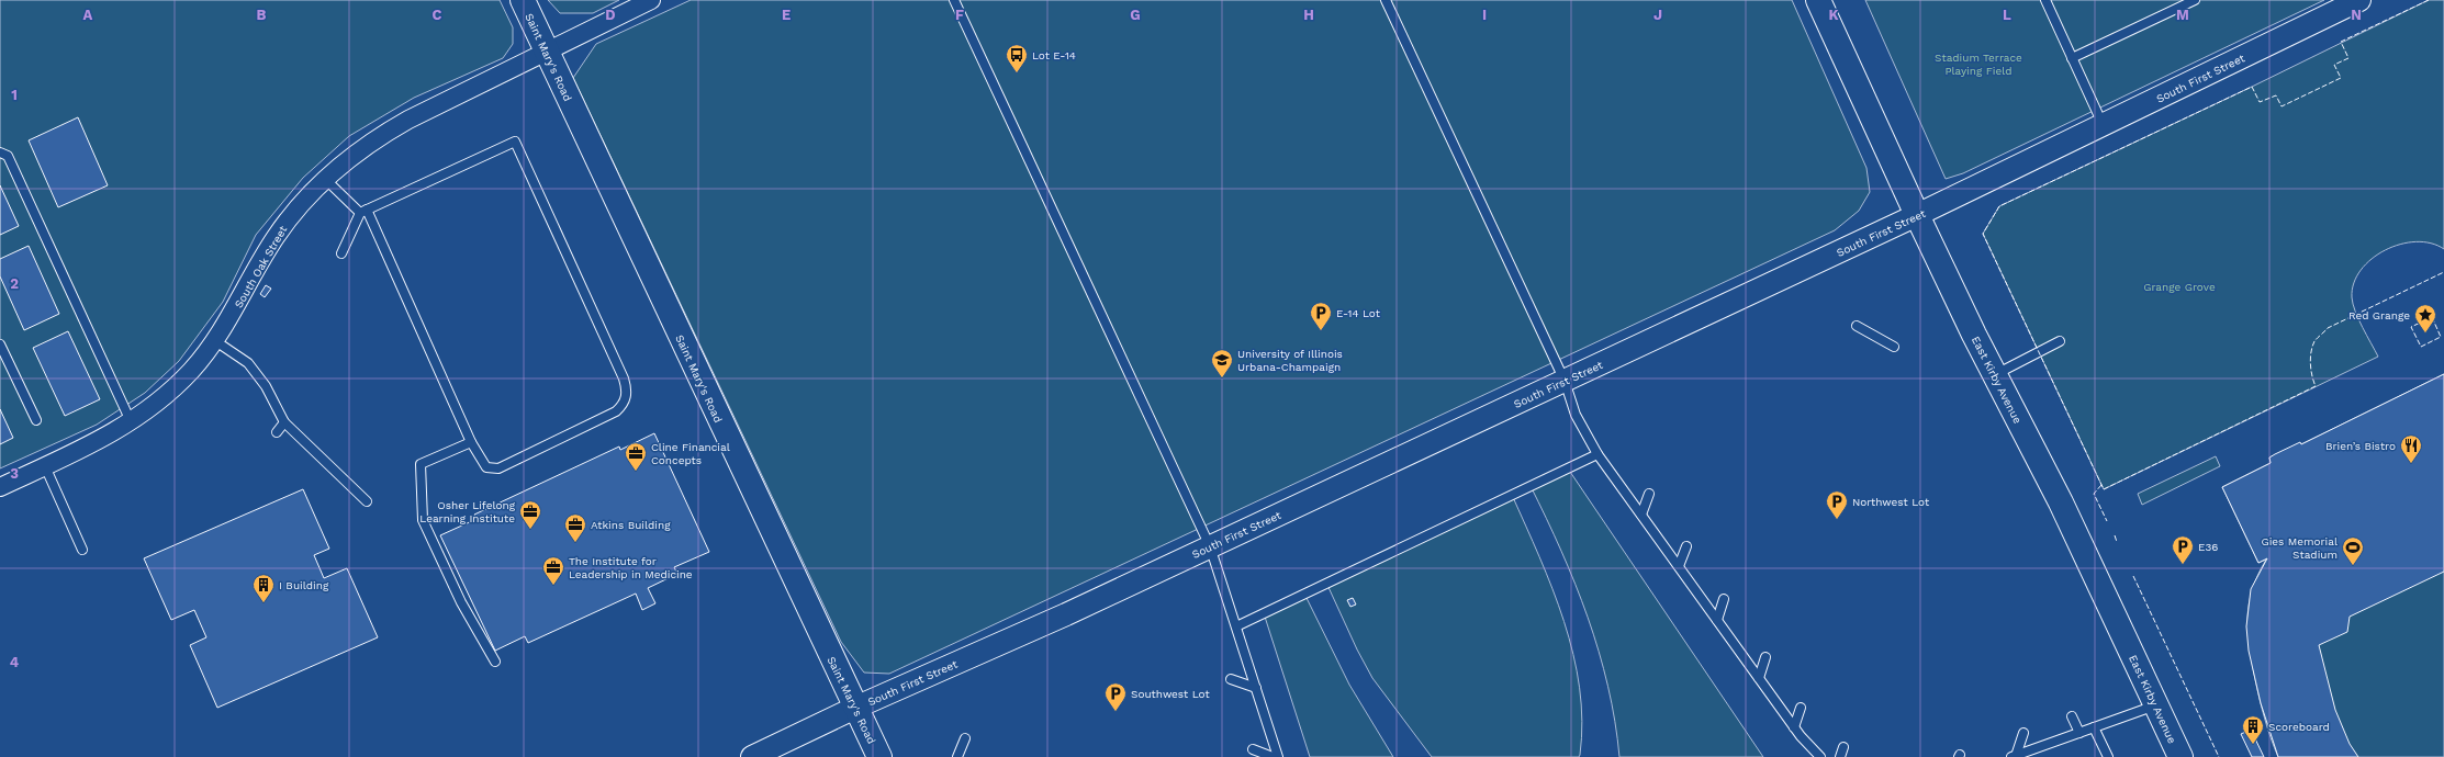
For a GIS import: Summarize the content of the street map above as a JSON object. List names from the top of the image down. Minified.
{"streets":{"main road":["Saint Mary's Road","East Kirby Avenue"],"street":["South First Street","South Oak Street"]},"crossings":[["Saint Mary's Road","South First Street"],["Saint Mary's Road","South Oak Street"],["South First Street","East Kirby Avenue"]],"parks":["Stadium Terrace Playing Field","Grange Grove"],"places":{"bus stop":["Lot E-14"],"parking":["E-14 Lot","Northwest Lot","E36","Southwest Lot"],"place":["Red Grange"],"school or university":["University of Illinois Urbana-Champaign"],"restaurant":["Brien’s Bistro"],"office":["Cline Financial Concepts","Osher Lifelong Learning Institute","Atkins Building","The Institute for Leadership in Medicine"],"sports":["Gies Memorial Stadium"],"building":["I Building","Scoreboard"]},"grid":{"columns":["A","B","C","D","E","F","G","H","I","J","K","L","M","N"],"rows":["1","2","3","4"]}}
